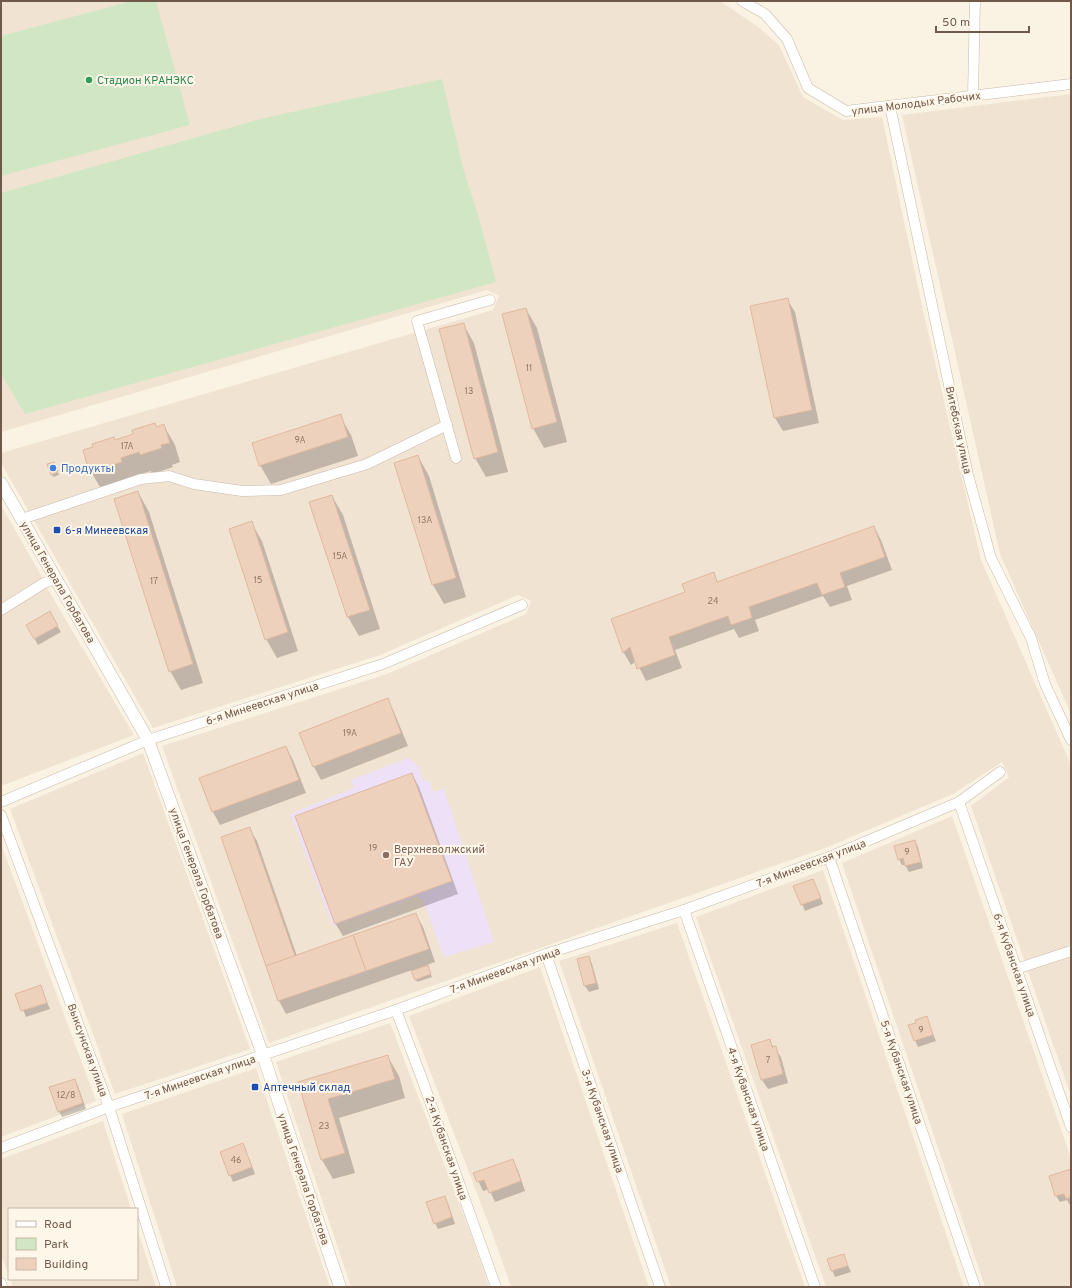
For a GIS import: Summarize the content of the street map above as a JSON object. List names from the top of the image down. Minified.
{"streets":{"street":["улица Молодых Рабочих","Витебская улица","улица Генерала Горбатова","6-я Минеевская улица","7-я Минеевская улица","6-я Кубанская улица","Выксунская улица","5-я Кубанская улица","4-я Кубанская улица","3-я Кубанская улица","2-я Кубанская улица"]},"crossings":[["улица Молодых Рабочих","Витебская улица"],["улица Генерала Горбатова","6-я Минеевская улица"],["улица Генерала Горбатова","7-я Минеевская улица"],["7-я Минеевская улица","6-я Кубанская улица"],["7-я Минеевская улица","Выксунская улица"],["7-я Минеевская улица","5-я Кубанская улица"],["7-я Минеевская улица","4-я Кубанская улица"],["7-я Минеевская улица","3-я Кубанская улица"],["7-я Минеевская улица","2-я Кубанская улица"]],"places":{"other":["Стадион КРАНЭКС","Продукты","Верхневолжский ГАУ"],"transit":["6-я Минеевская","Аптечный склад"]},"house_numbers":["11","13","9А","17А","13А","15А","15","17","24","19А","19","9","9","7","12/8","23","46"],"legend":["Road","Park","Building"],"scale_bar":"50 m"}
